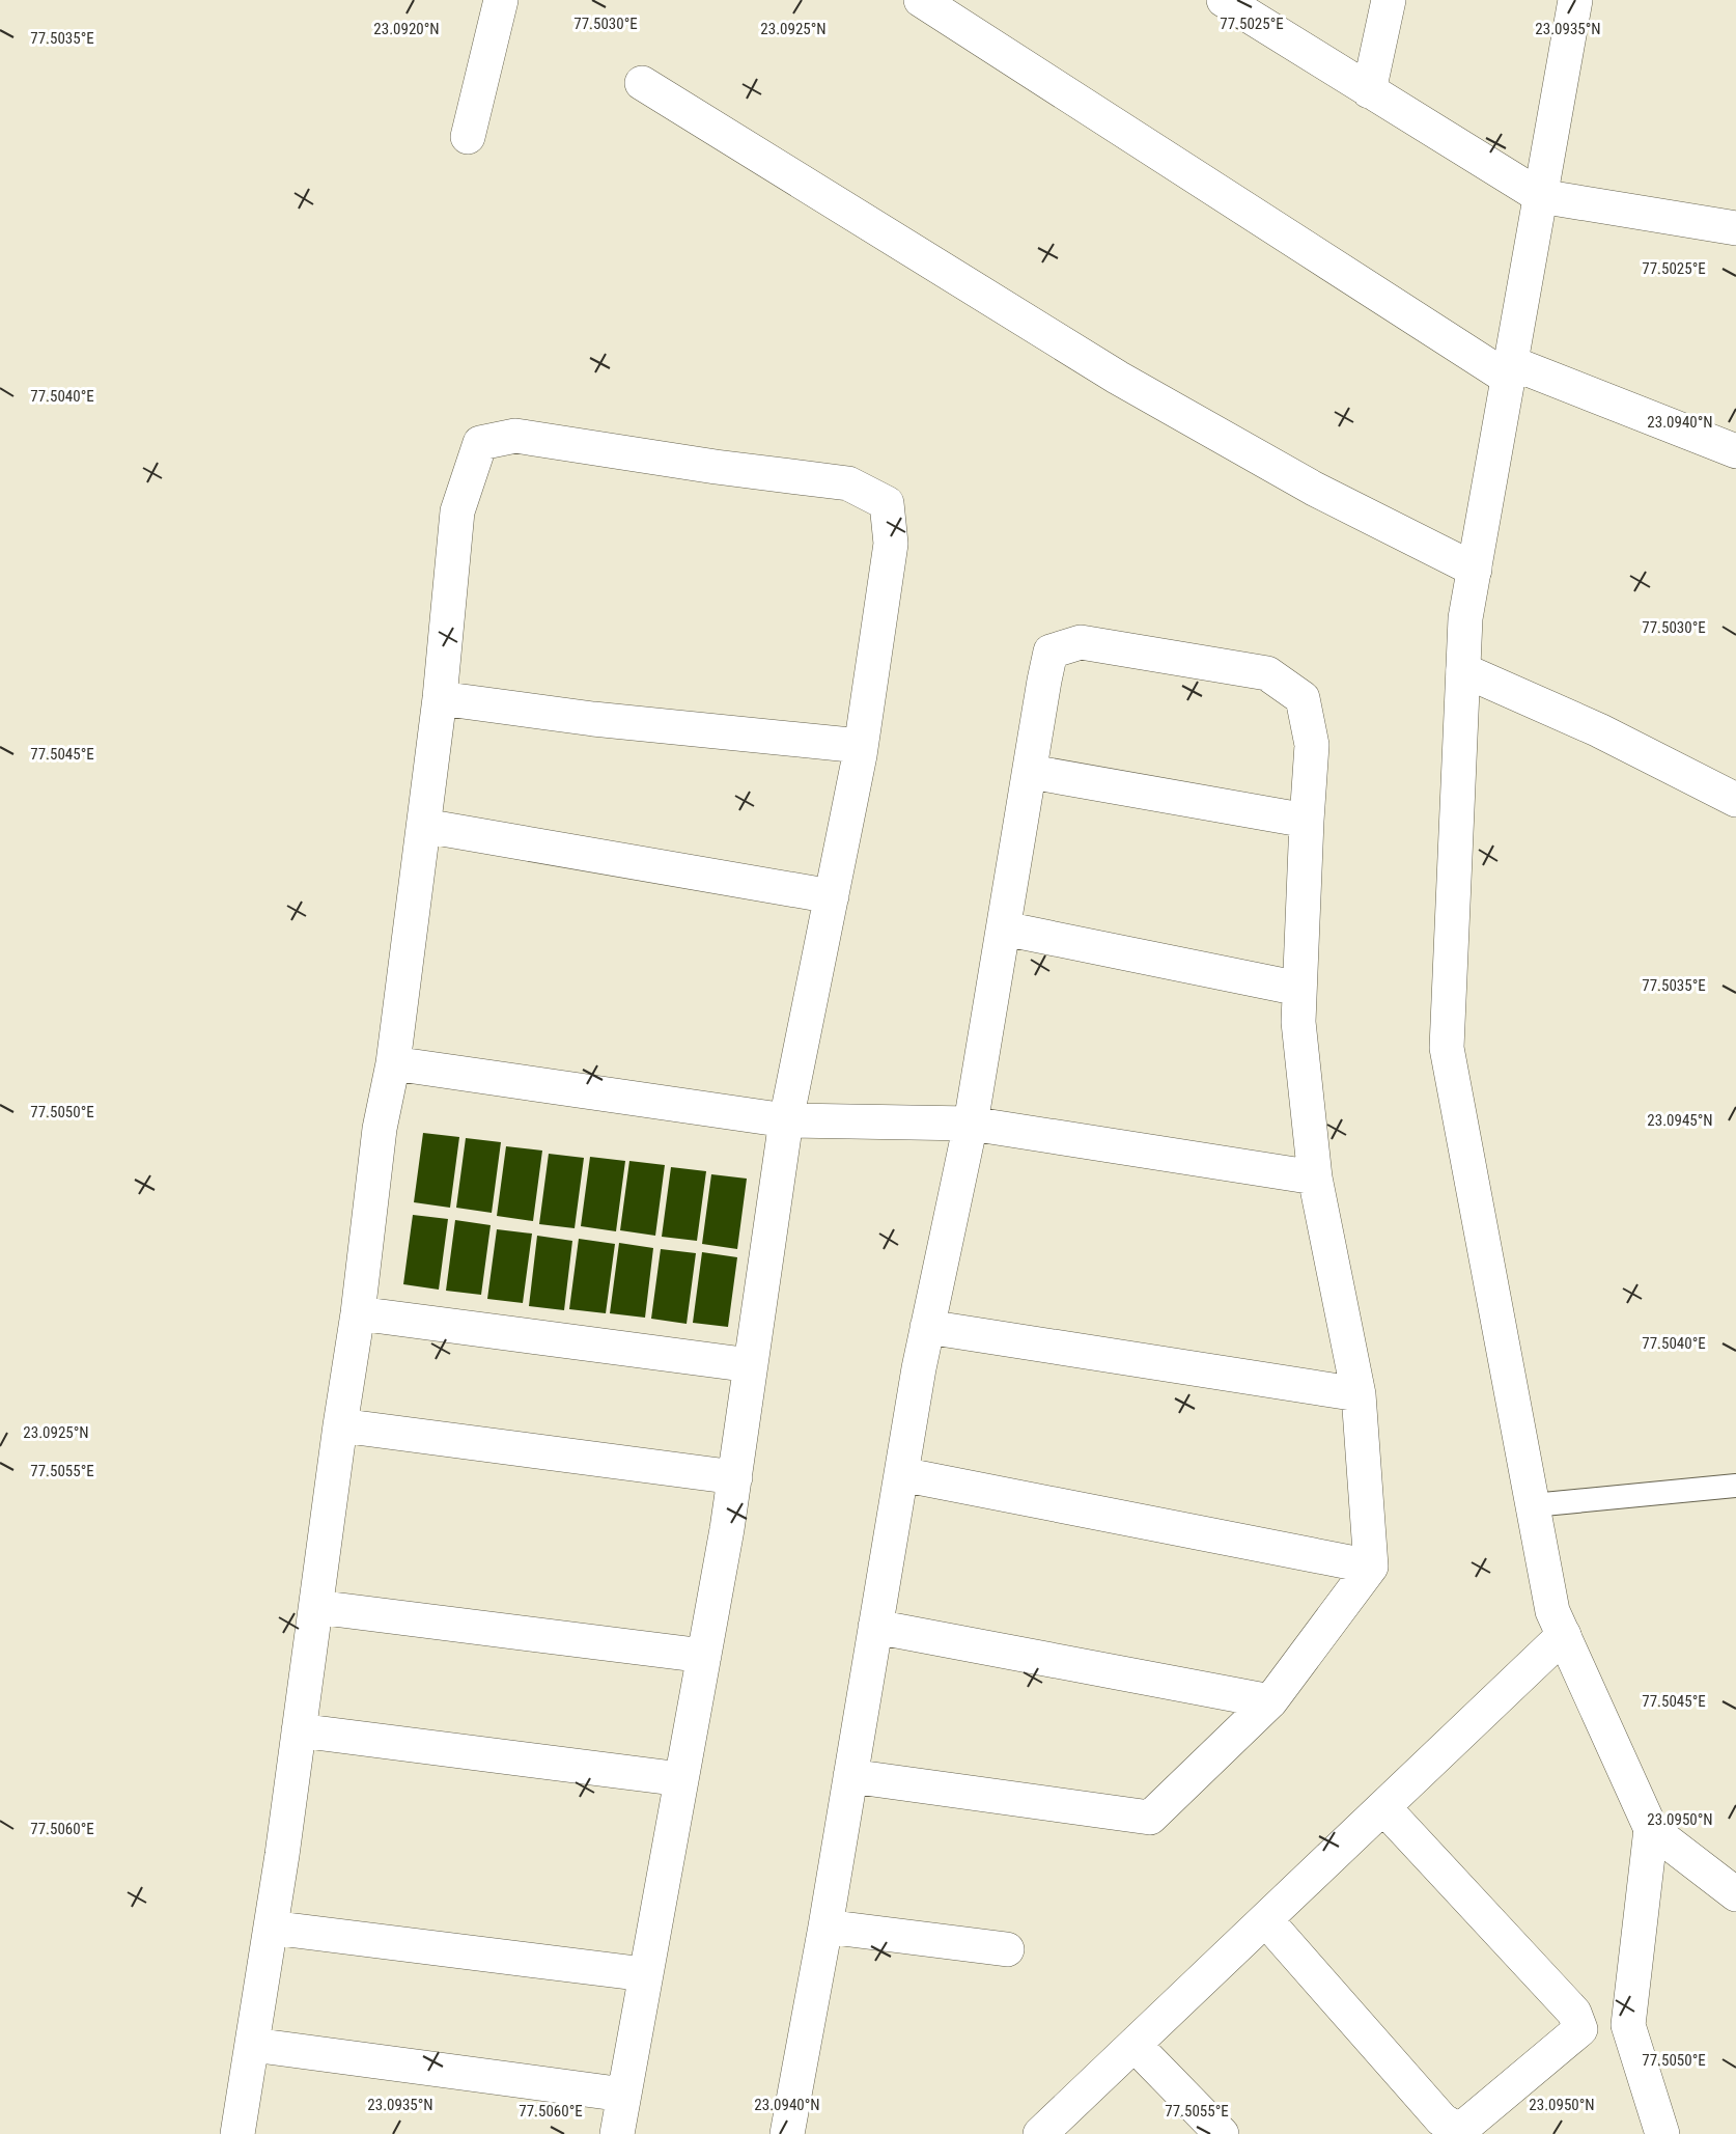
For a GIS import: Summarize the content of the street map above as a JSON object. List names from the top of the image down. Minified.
{"coordinates":["77.5030°E","77.5025°E","23.0920°N","23.0925°N","23.0935°N","77.5035°E","77.5040°E","23.0940°N","77.5045°E","77.5050°E","23.0945°N","77.5055°E","23.0950°N","77.5060°E"]}
